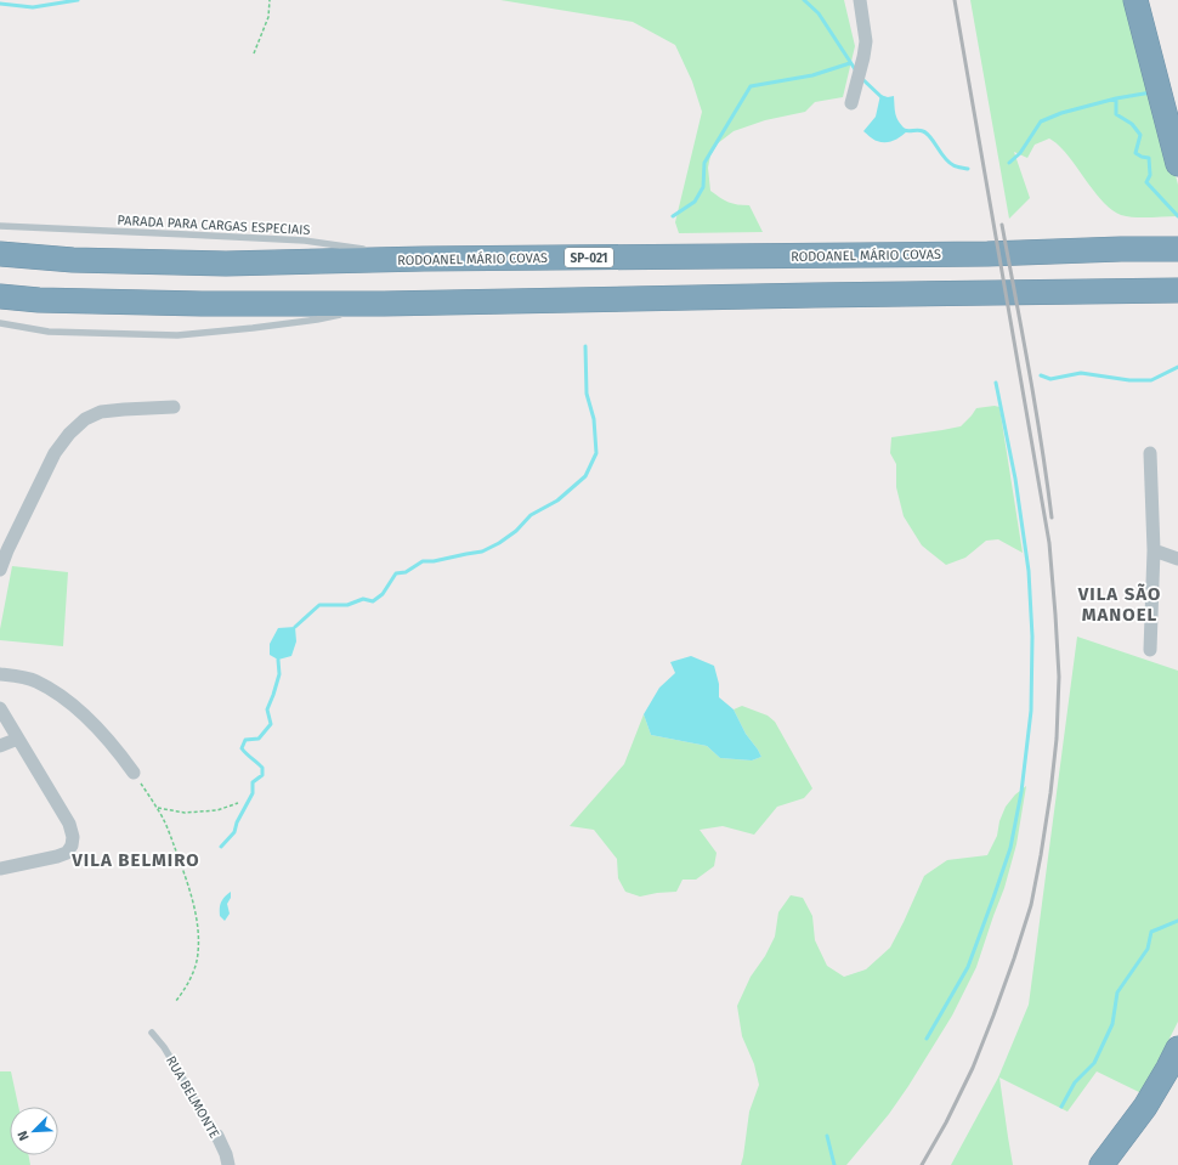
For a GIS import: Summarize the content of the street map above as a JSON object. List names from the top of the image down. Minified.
{"streets":{"highway":["RODOANEL MÁRIO COVAS","SP-021"],"street":["RUA BELMONTE"],"lane":["PARADA PARA CARGAS ESPECIAIS"]},"districts":["VILA SÃO MANOEL","VILA BELMIRO"],"north":"bottom left"}
